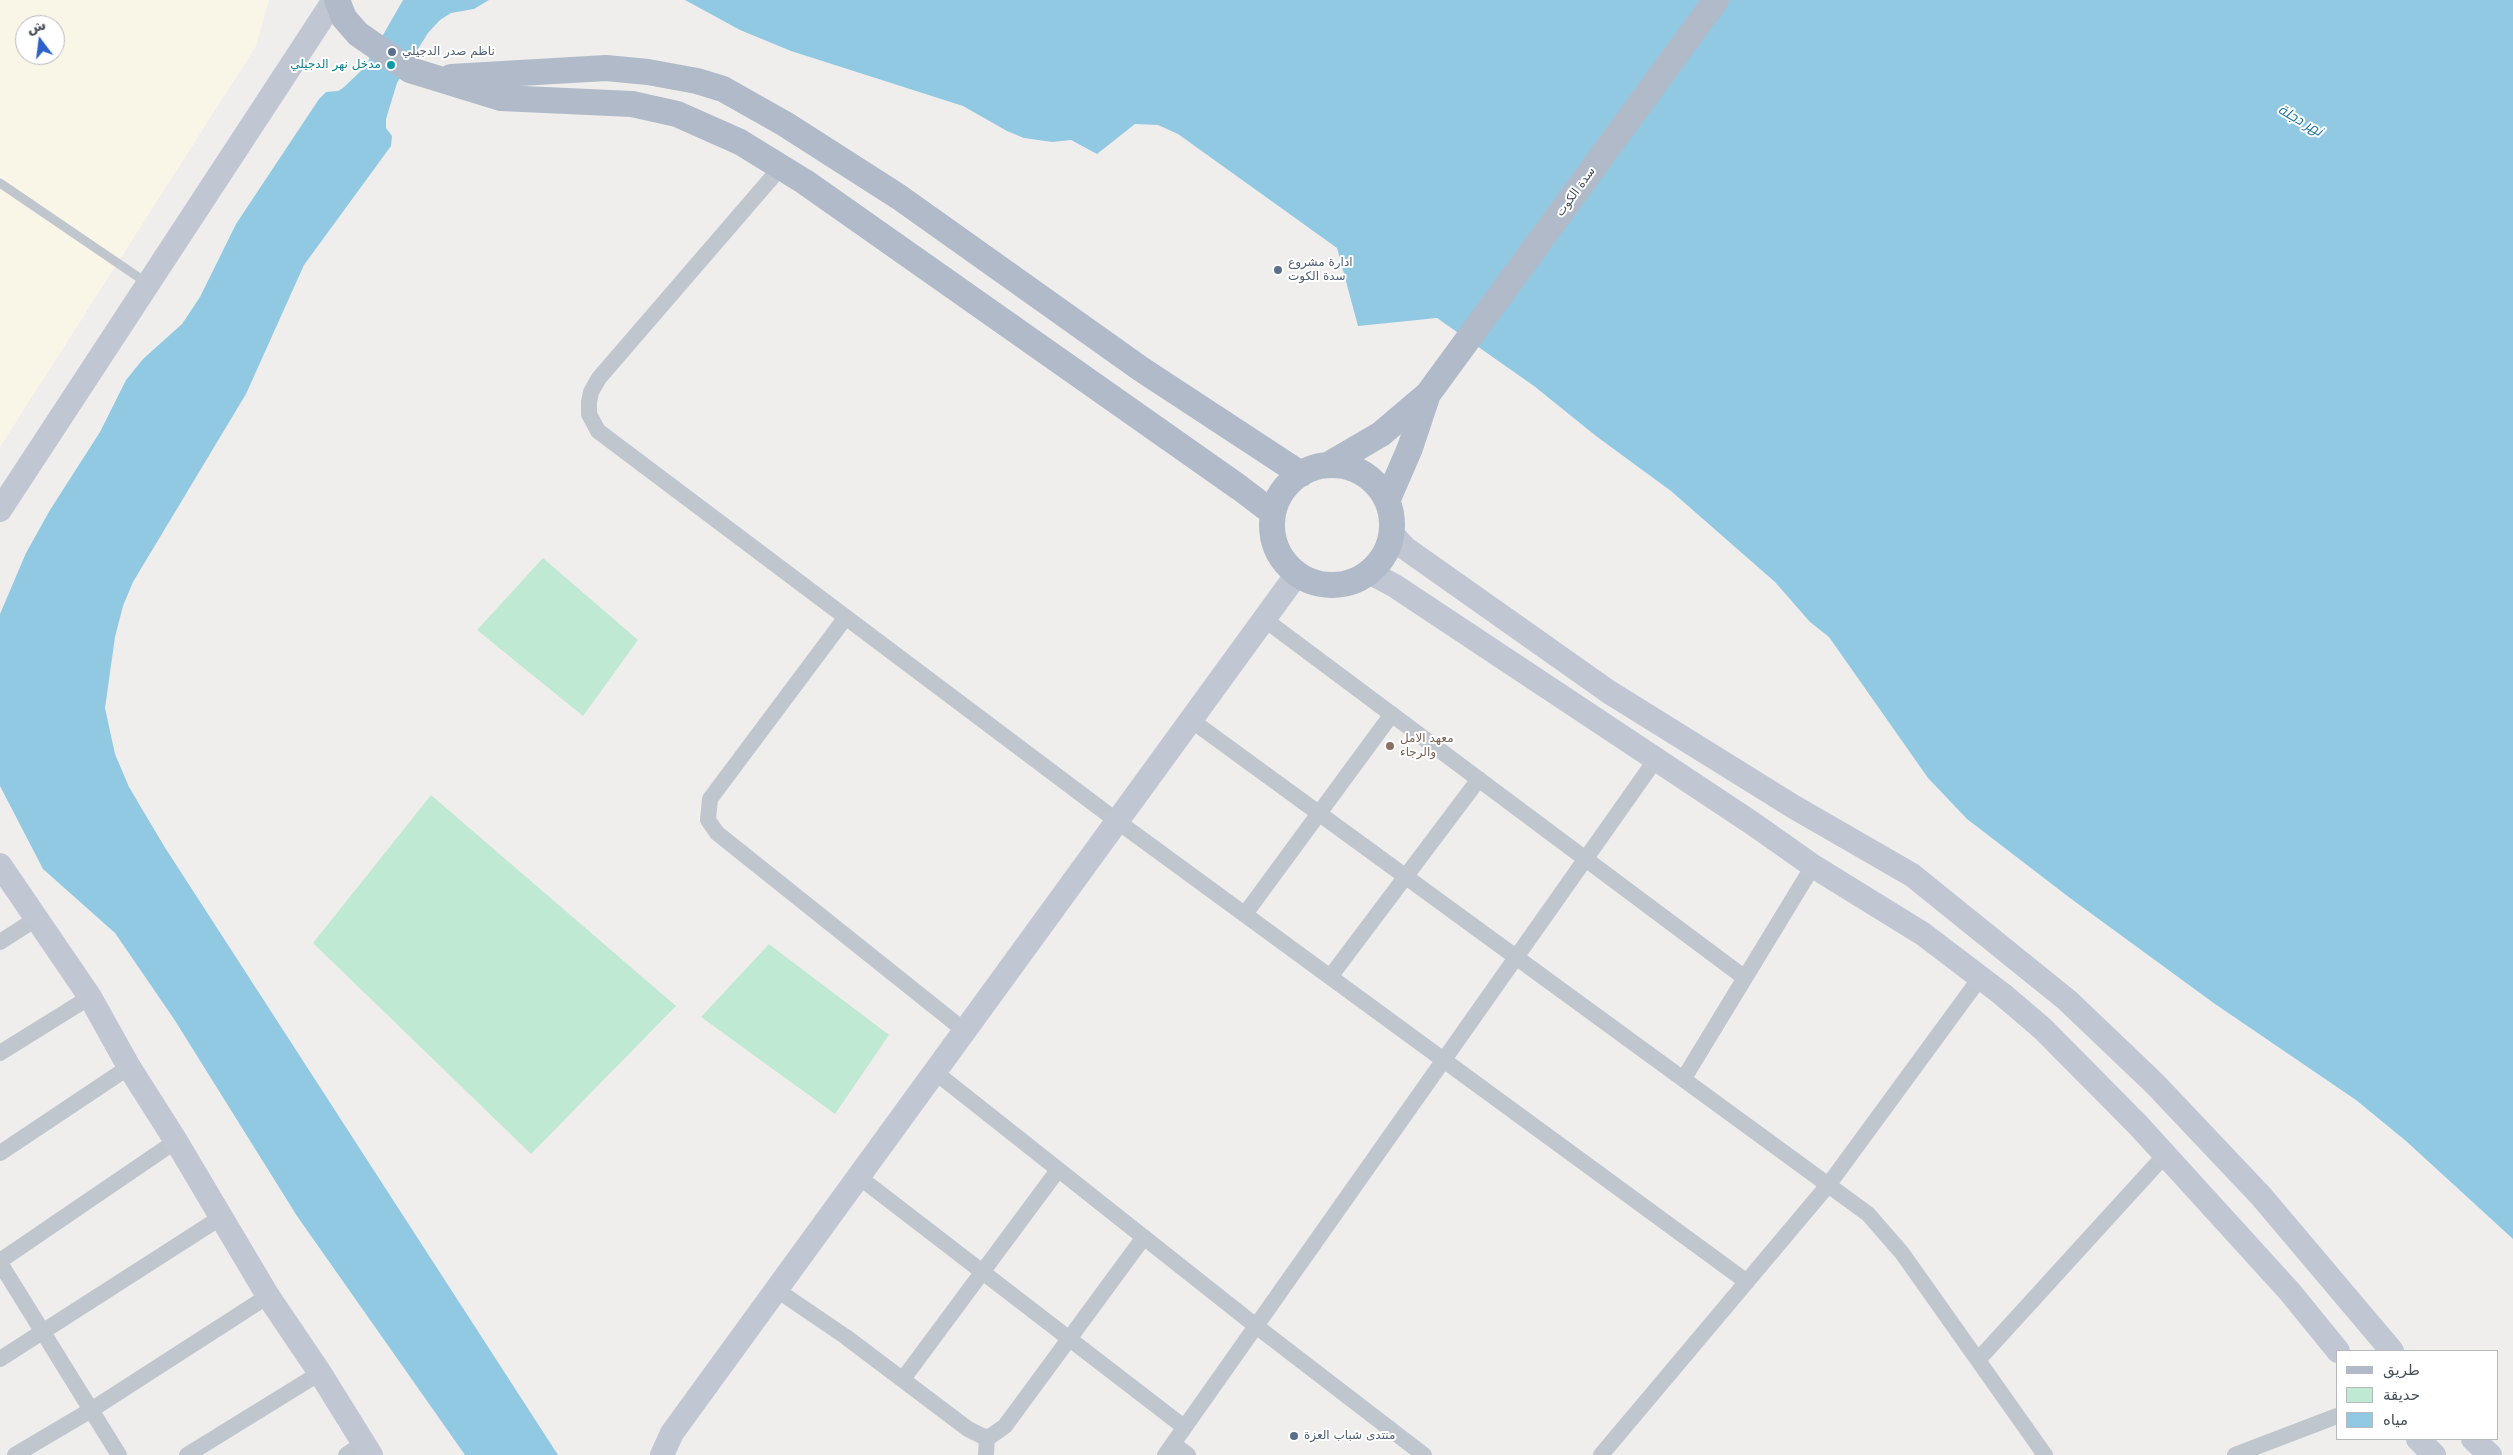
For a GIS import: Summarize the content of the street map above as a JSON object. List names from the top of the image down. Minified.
{"streets":{"main road":["سدة الكوت"]},"water":["نهر دجلة"],"places":["ناظم صدر الدجيلي","مدخل نهر الدجيلي","ادارة مشروع سدة الكوت","معهد الامل والرجاء","منتدى شباب العزة"],"legend":["طريق","حديقة","مياه"],"north":"top"}
